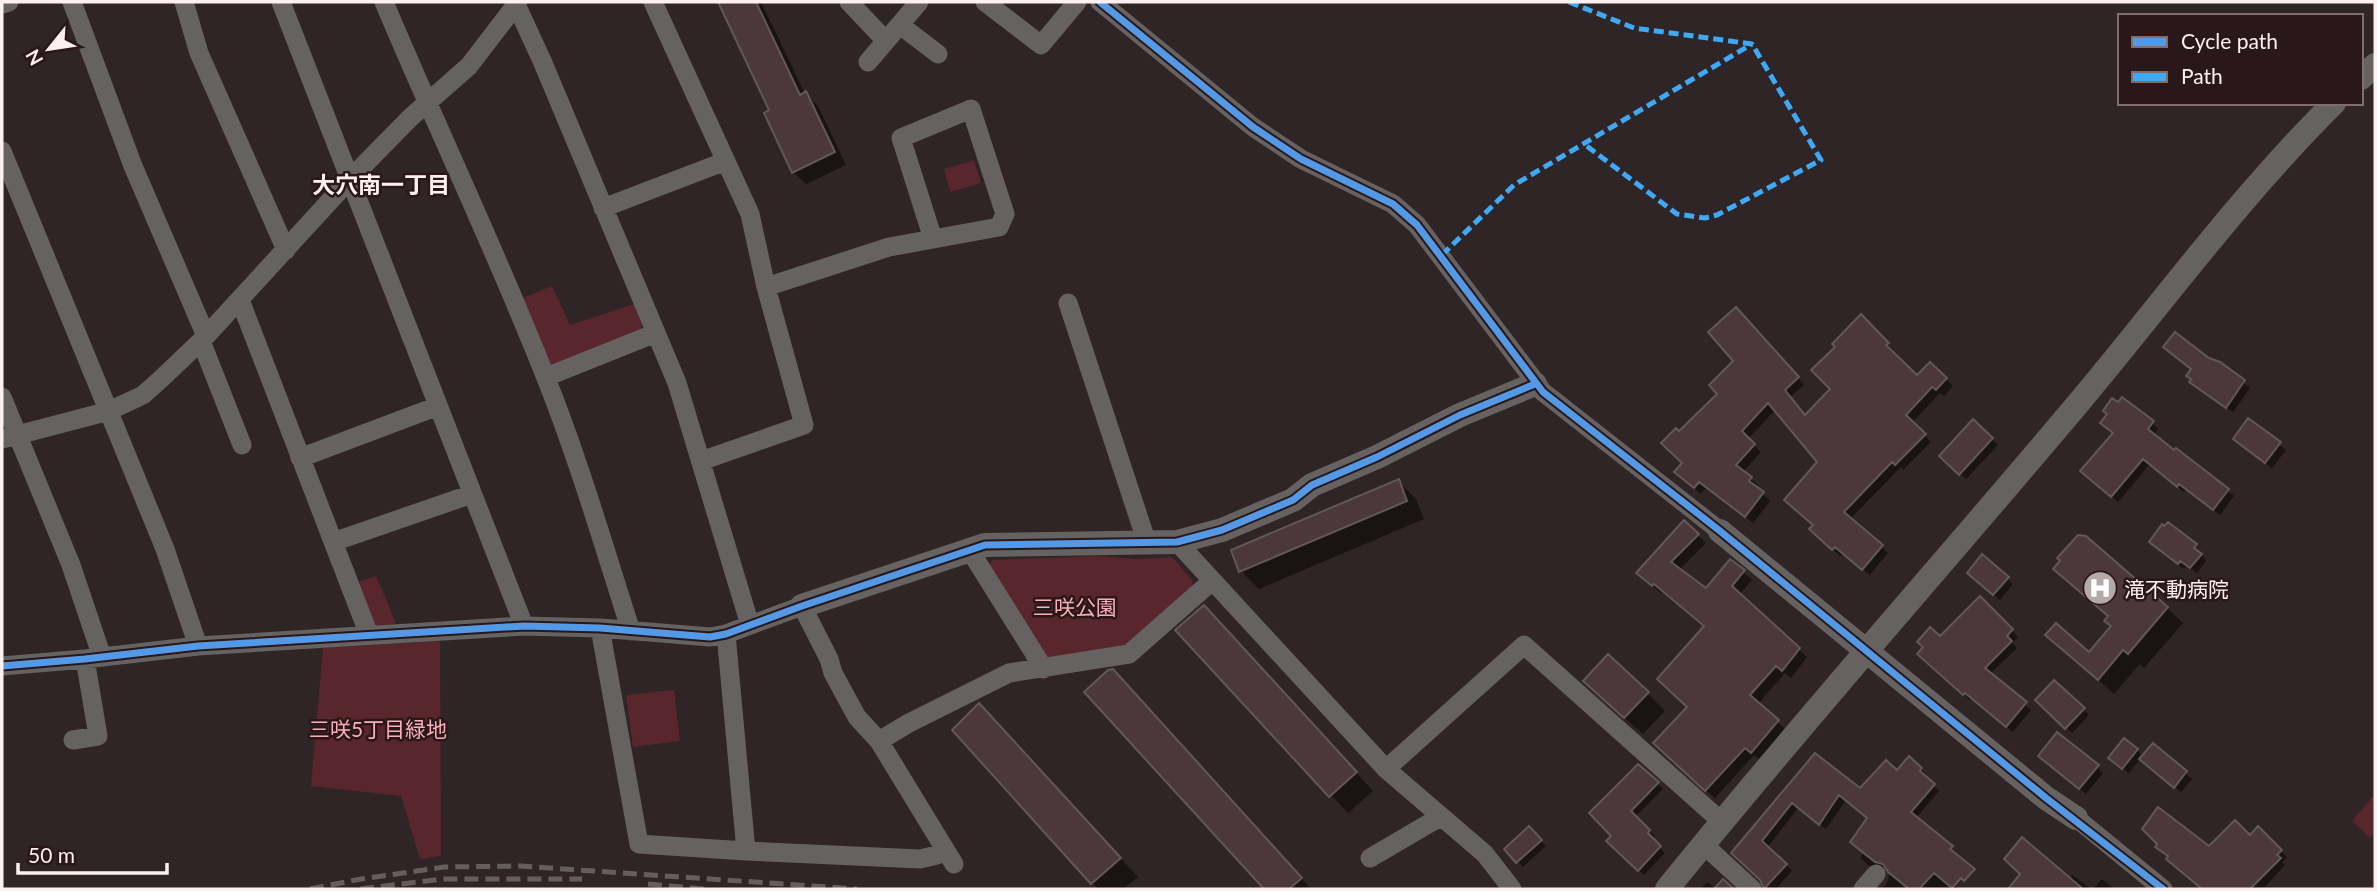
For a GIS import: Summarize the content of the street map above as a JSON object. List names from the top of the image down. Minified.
{"districts":["大穴南一丁目"],"parks":["三咲公園","三咲5丁目緑地"],"places":{"hospital":["滝不動病院"]},"legend":["Cycle path","Path"],"scale_bar":"50 m","north":"bottom left"}
